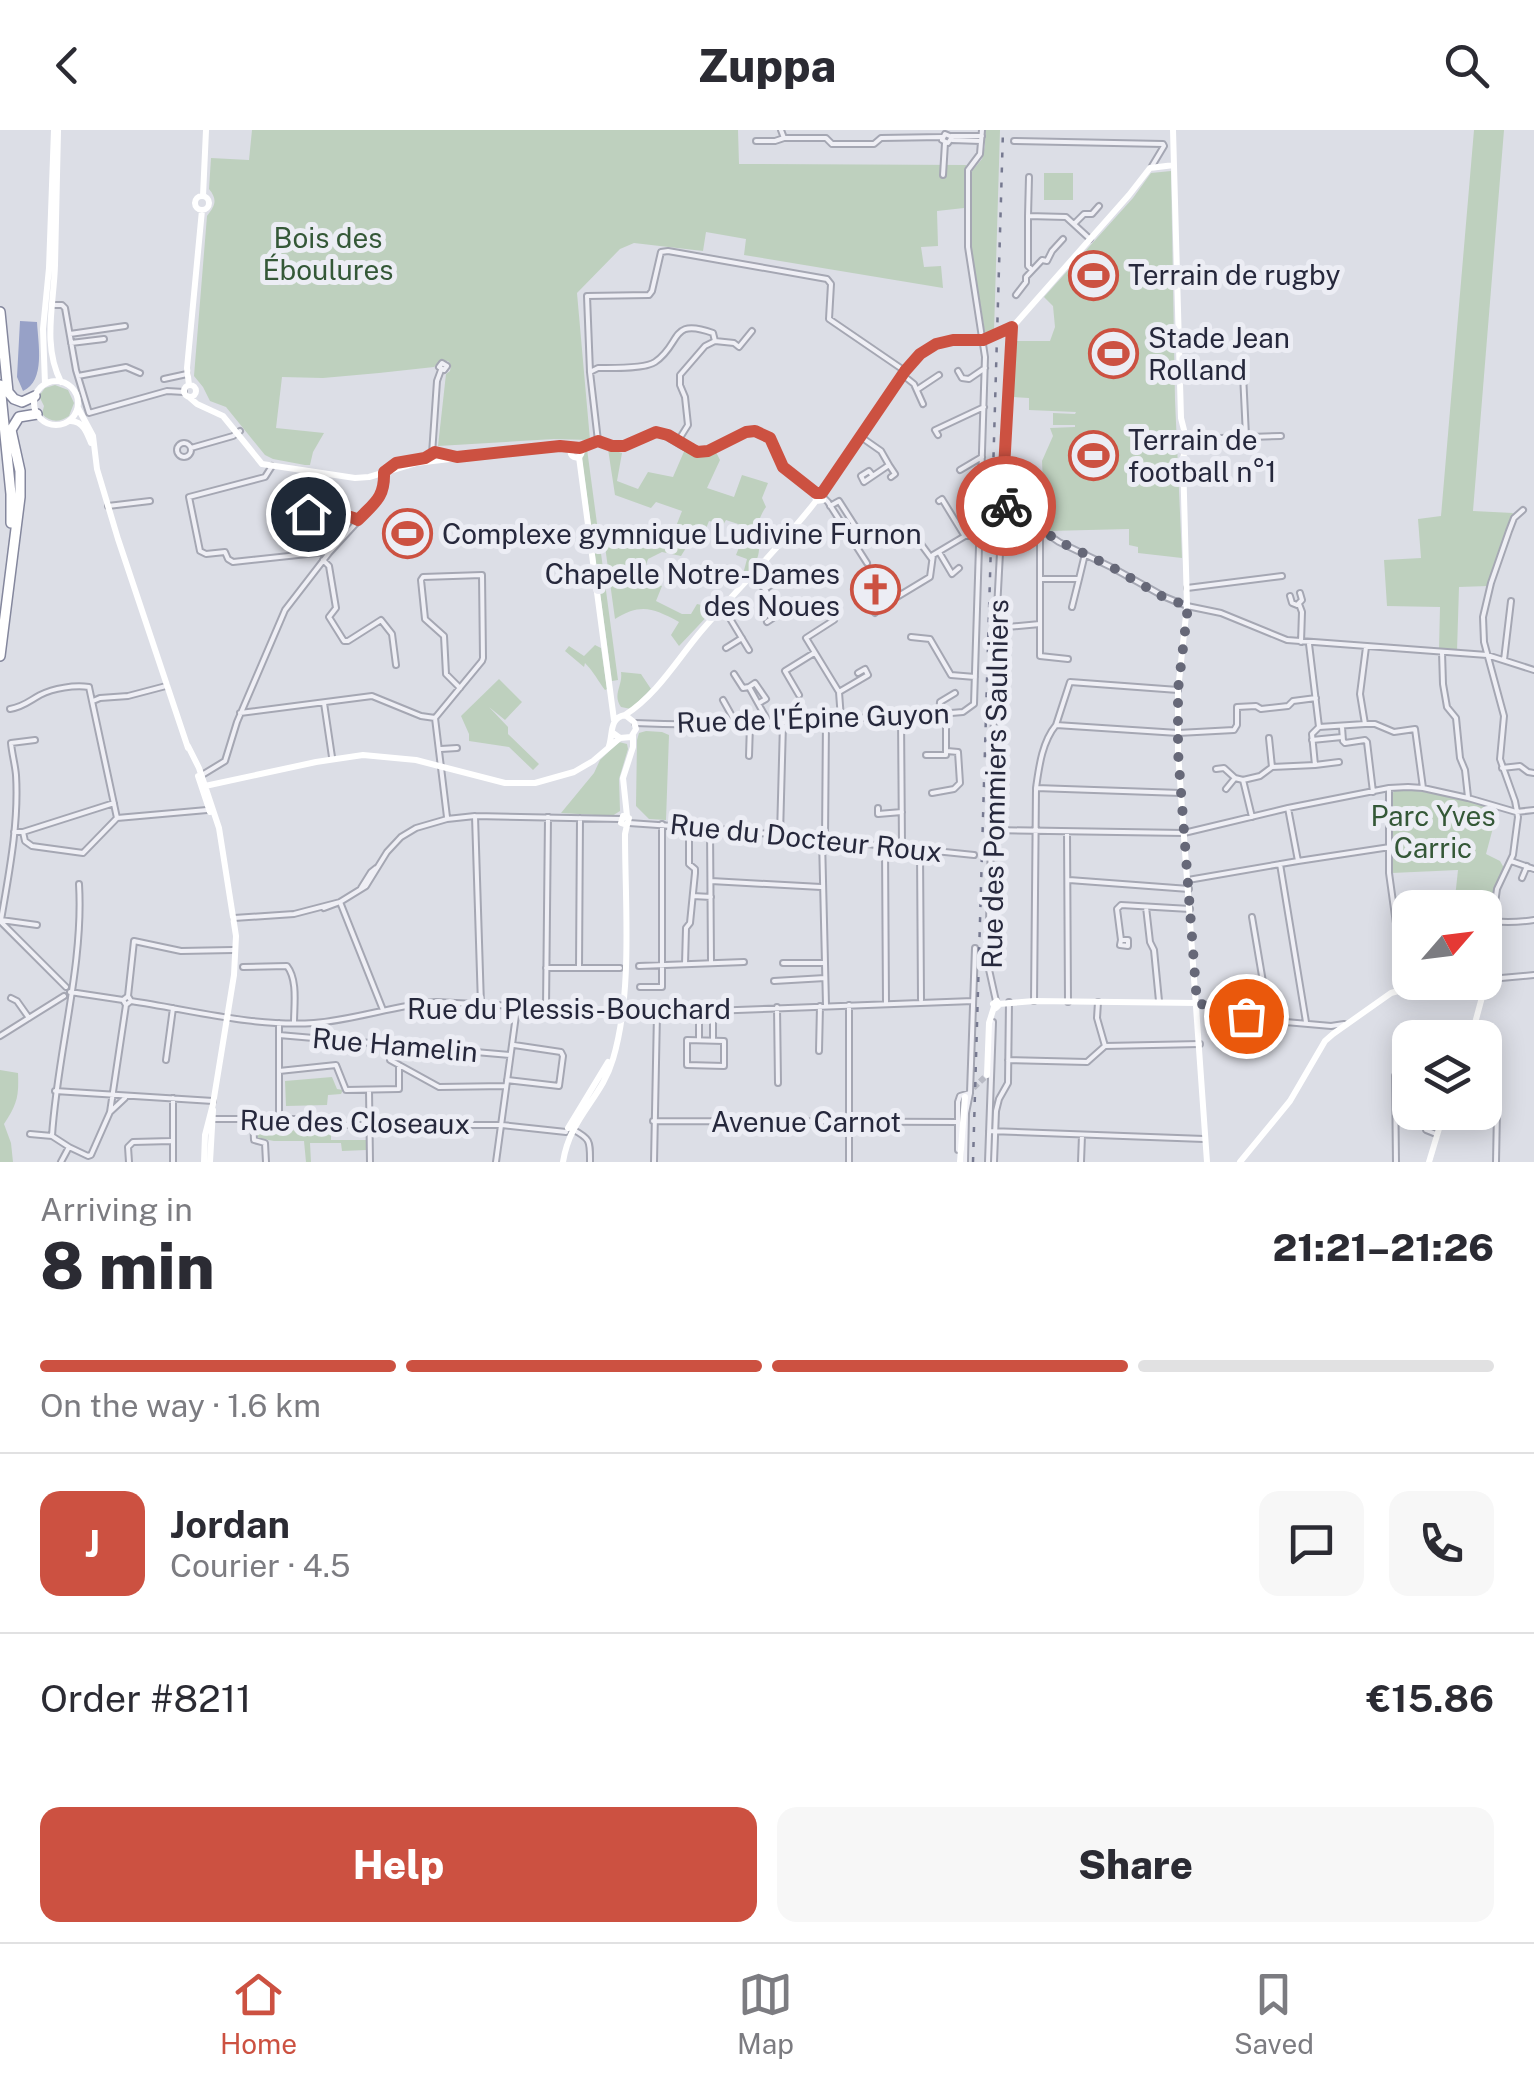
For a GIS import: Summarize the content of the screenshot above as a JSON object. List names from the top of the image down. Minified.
{"streets":{"street":["Rue de l'Épine Guyon","Rue des Pommiers Saulniers","Rue du Docteur Roux","Rue du Plessis-Bouchard","Rue Hamelin","Rue des Closeaux","Avenue Carnot"]},"parks":["Bois des Éboulures","Parc Yves Carric"],"places":{"sports":["Terrain de rugby","Stade Jean Rolland","Terrain de football n°1","Complexe gymnique Ludivine Furnon"],"church":["Chapelle Notre-Dames des Noues"]},"north":"top right","page":{"header":"Zuppa","heading":["8 min","Arriving in","21:21–21:26"],"panel":["Jordan","Courier · 4.5","Order #8211","€15.86"],"bar":"On the way · 1.6 km","round":"J","buttons":["Help","Share"],"tabs":["Home","Map","Saved"]}}
